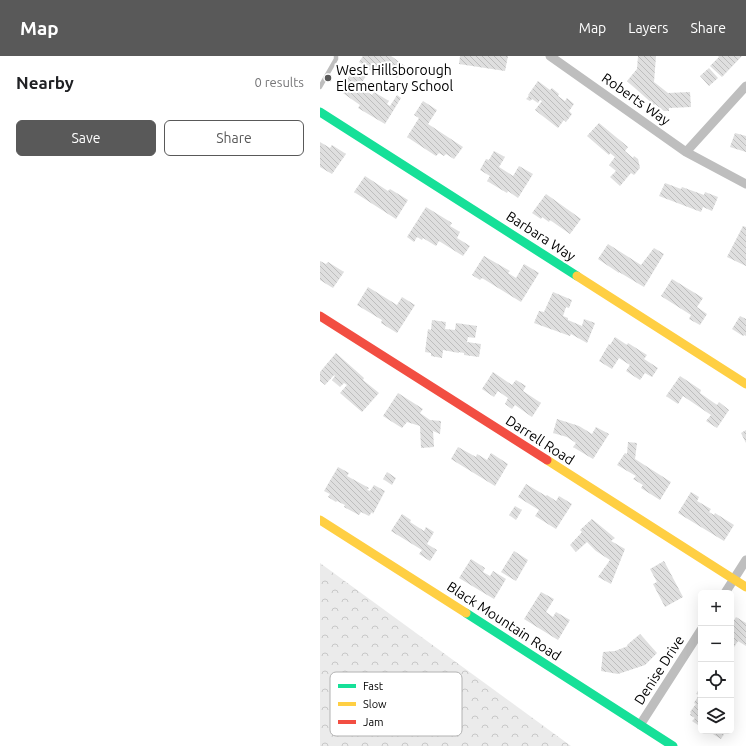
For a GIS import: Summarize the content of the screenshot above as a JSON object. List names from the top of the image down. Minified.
{"streets":{"street":["Roberts Way","Barbara Way","Darrell Road","Black Mountain Road","Denise Drive"]},"crossings":[["Black Mountain Road","Denise Drive"]],"places":["West Hillsborough Elementary School"],"legend":["Fast","Slow","Jam"],"page":{"header":"Map","nav":["Map","Layers","Share"],"heading":["Nearby","0 results"],"buttons":["Save","Share"],"map_buttons":["+","−"]}}
